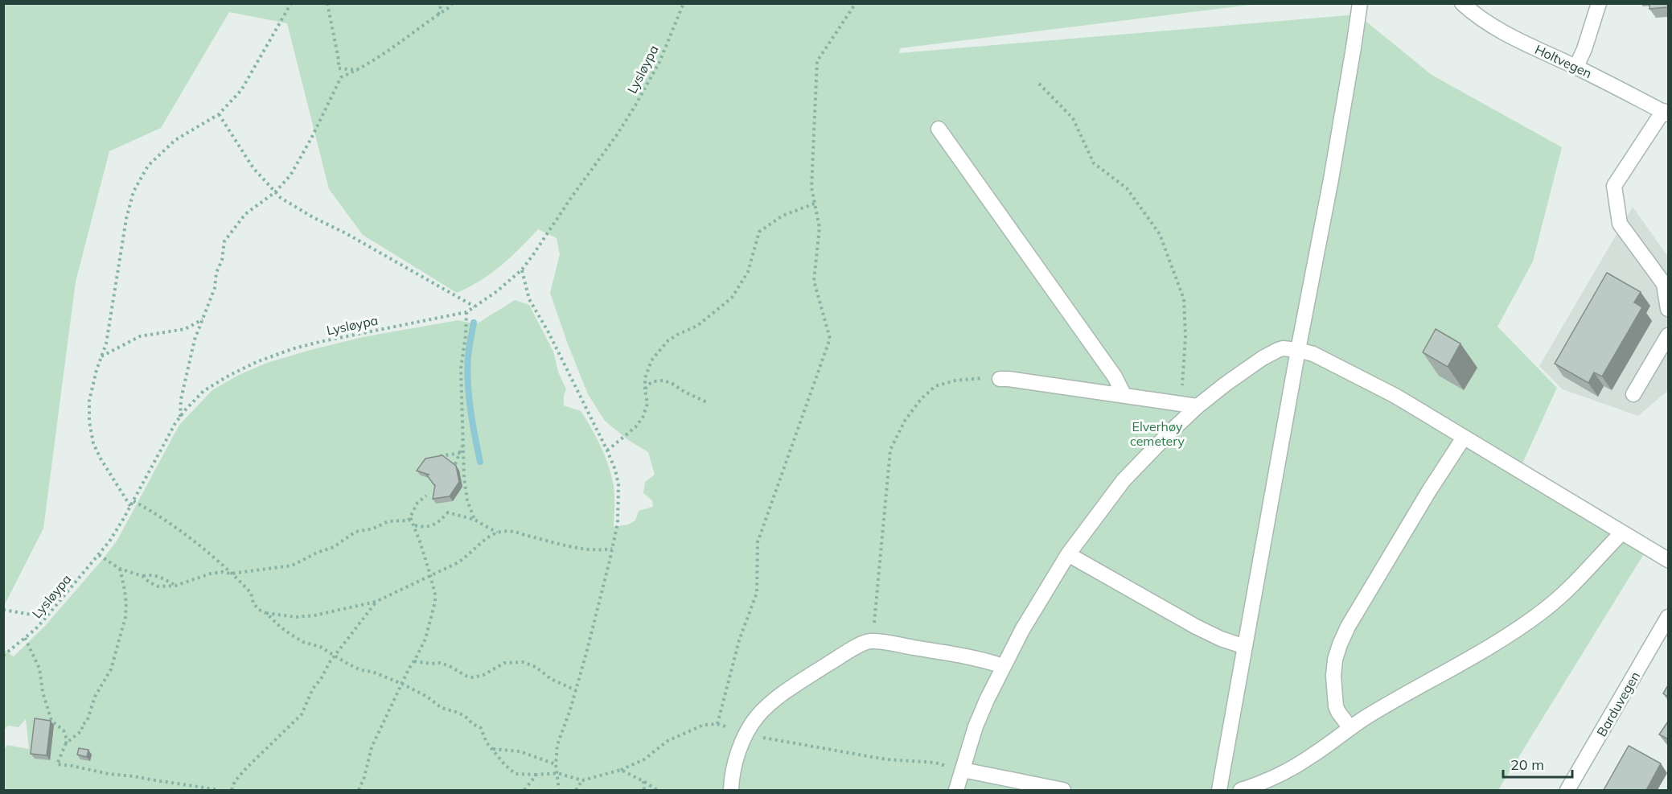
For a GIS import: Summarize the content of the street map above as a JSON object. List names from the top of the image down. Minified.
{"streets":{"street":["Holtvegen","Barduvegen"],"path":["Lysløypa"]},"parks":["Elverhøy cemetery"],"scale_bar":"20 m"}
